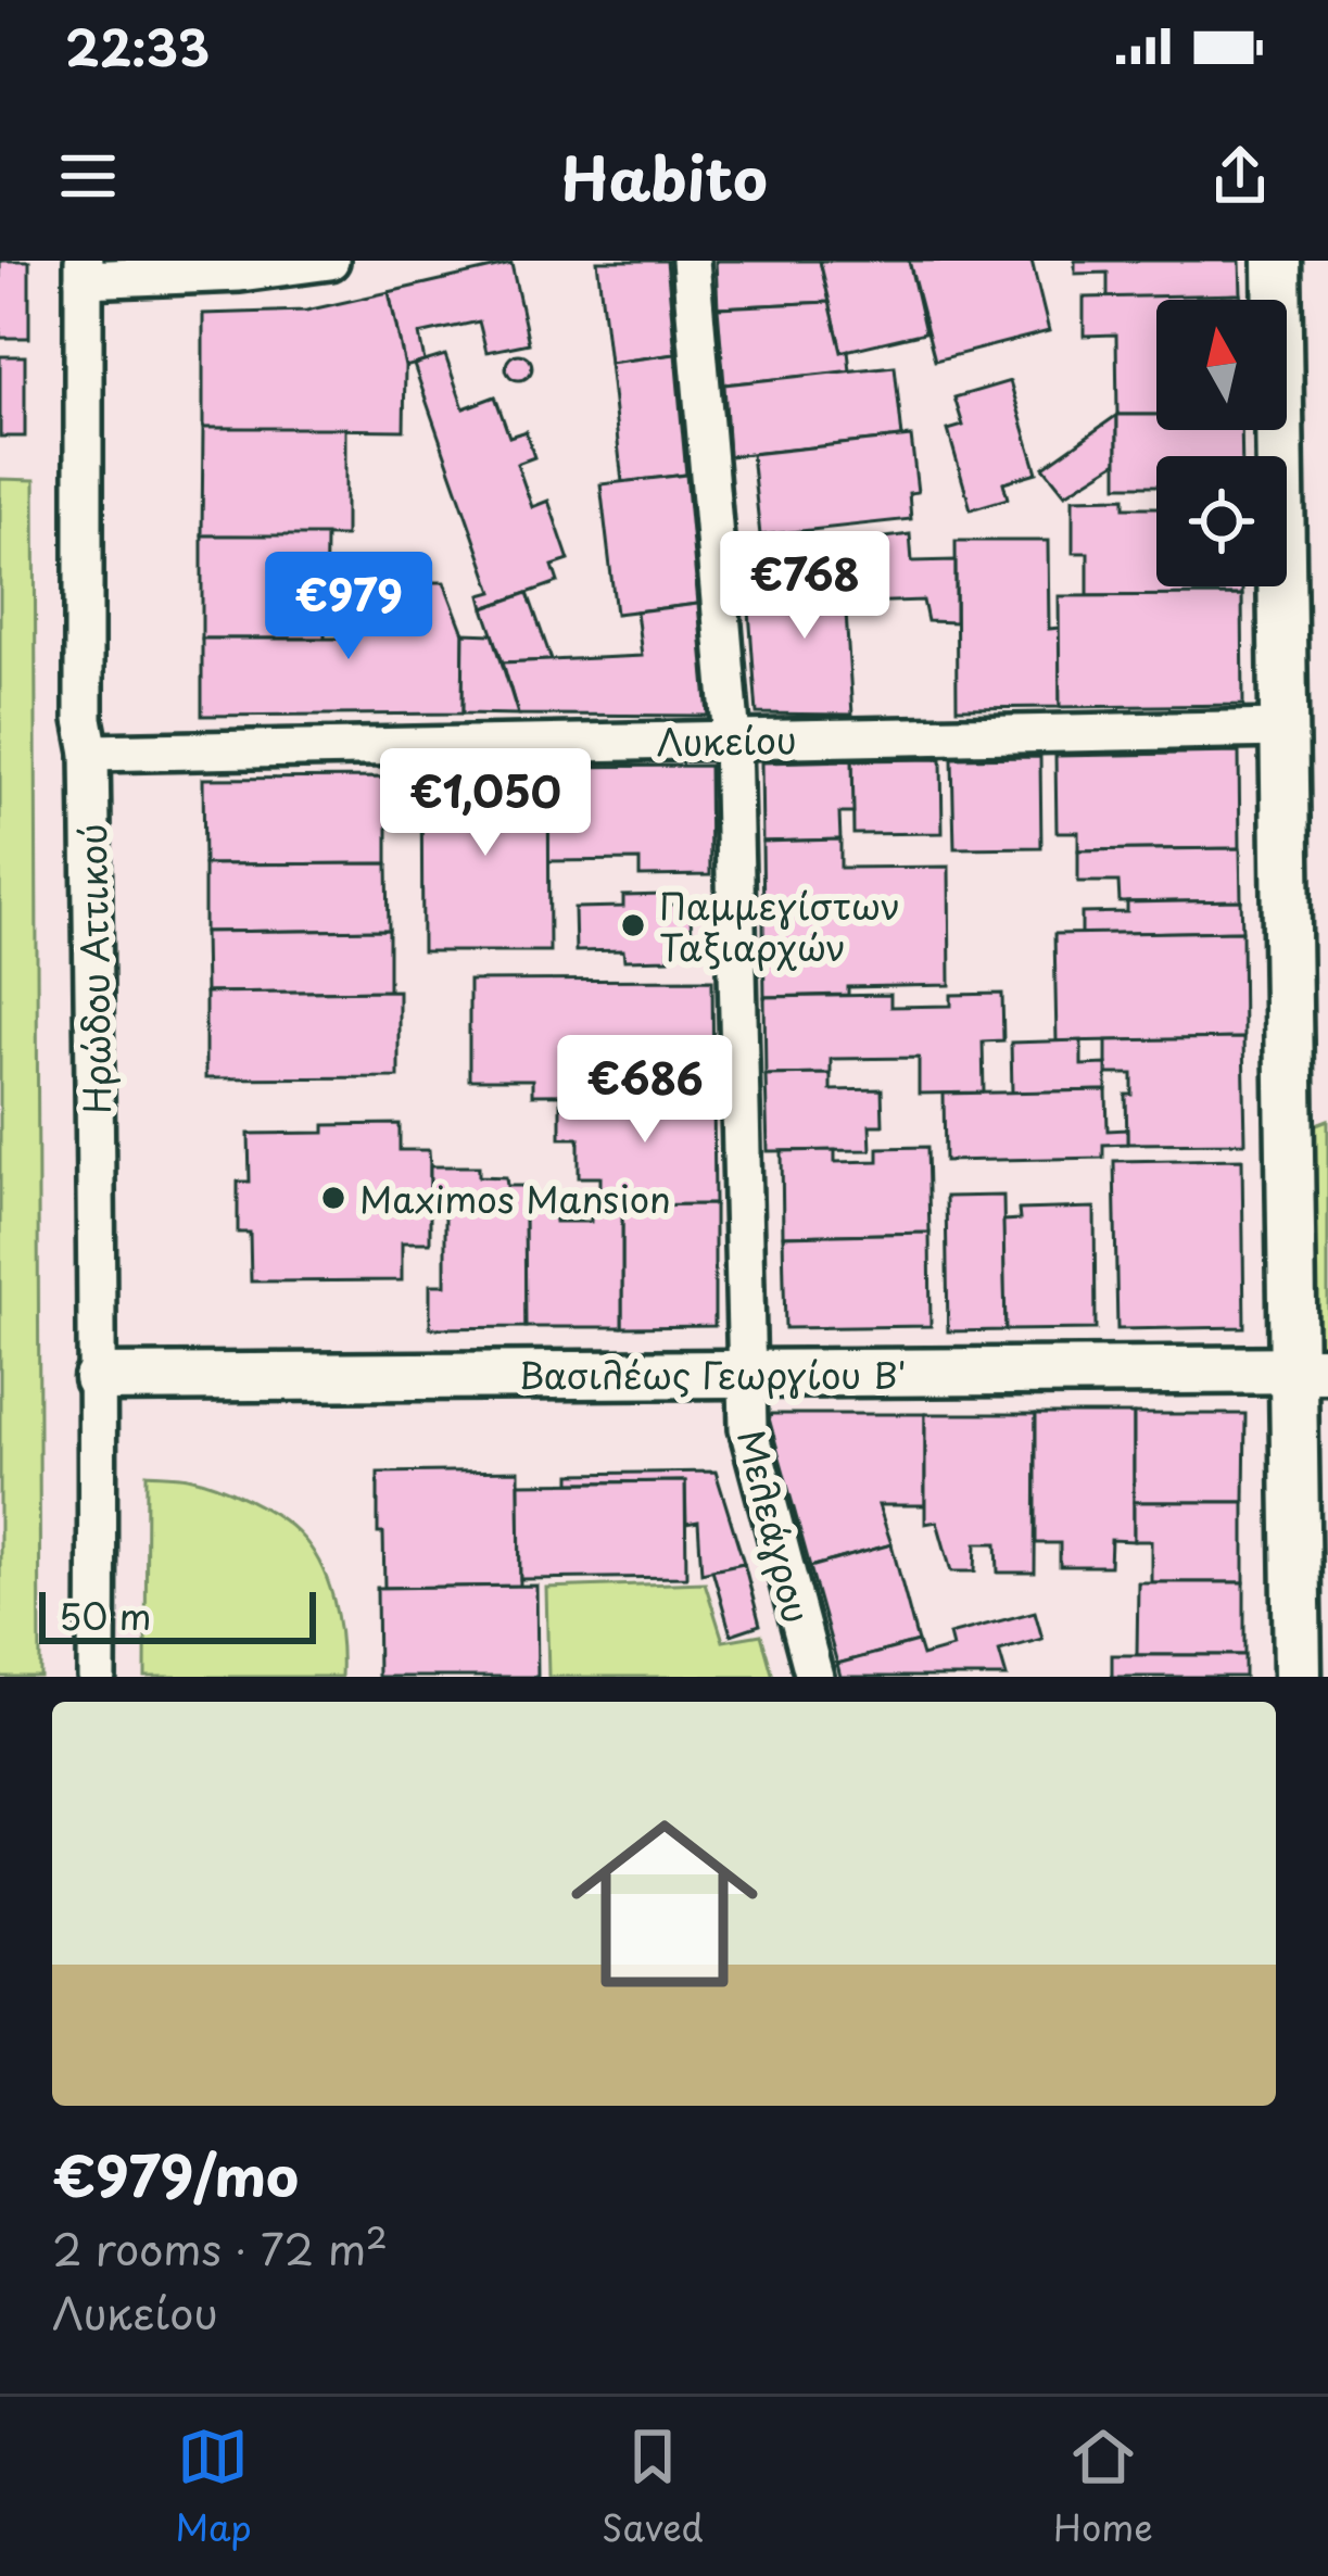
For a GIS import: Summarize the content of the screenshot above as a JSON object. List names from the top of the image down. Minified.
{"streets":{"street":["Λυκείου","Ηρώδου Αττικού","Βασιλέως Γεωργίου Β'","Μελεάγρου"]},"crossings":[["Λυκείου","Ηρώδου Αττικού"],["Λυκείου","Μελεάγρου"],["Ηρώδου Αττικού","Βασιλέως Γεωργίου Β'"],["Βασιλέως Γεωργίου Β'","Μελεάγρου"]],"places":["Παμμεγίστων Ταξιαρχών","Maximos Mansion"],"scale_bar":"50 m","north":"top","page":{"status":"22:33","header":"Habito","price":["€768","€979","€1,050","€686"],"scale":"50 m","list":[{"name":"€979/mo","note":"2 rooms · 72 m² · Λυκείου"}],"tabs":["Map","Saved","Home"]}}
